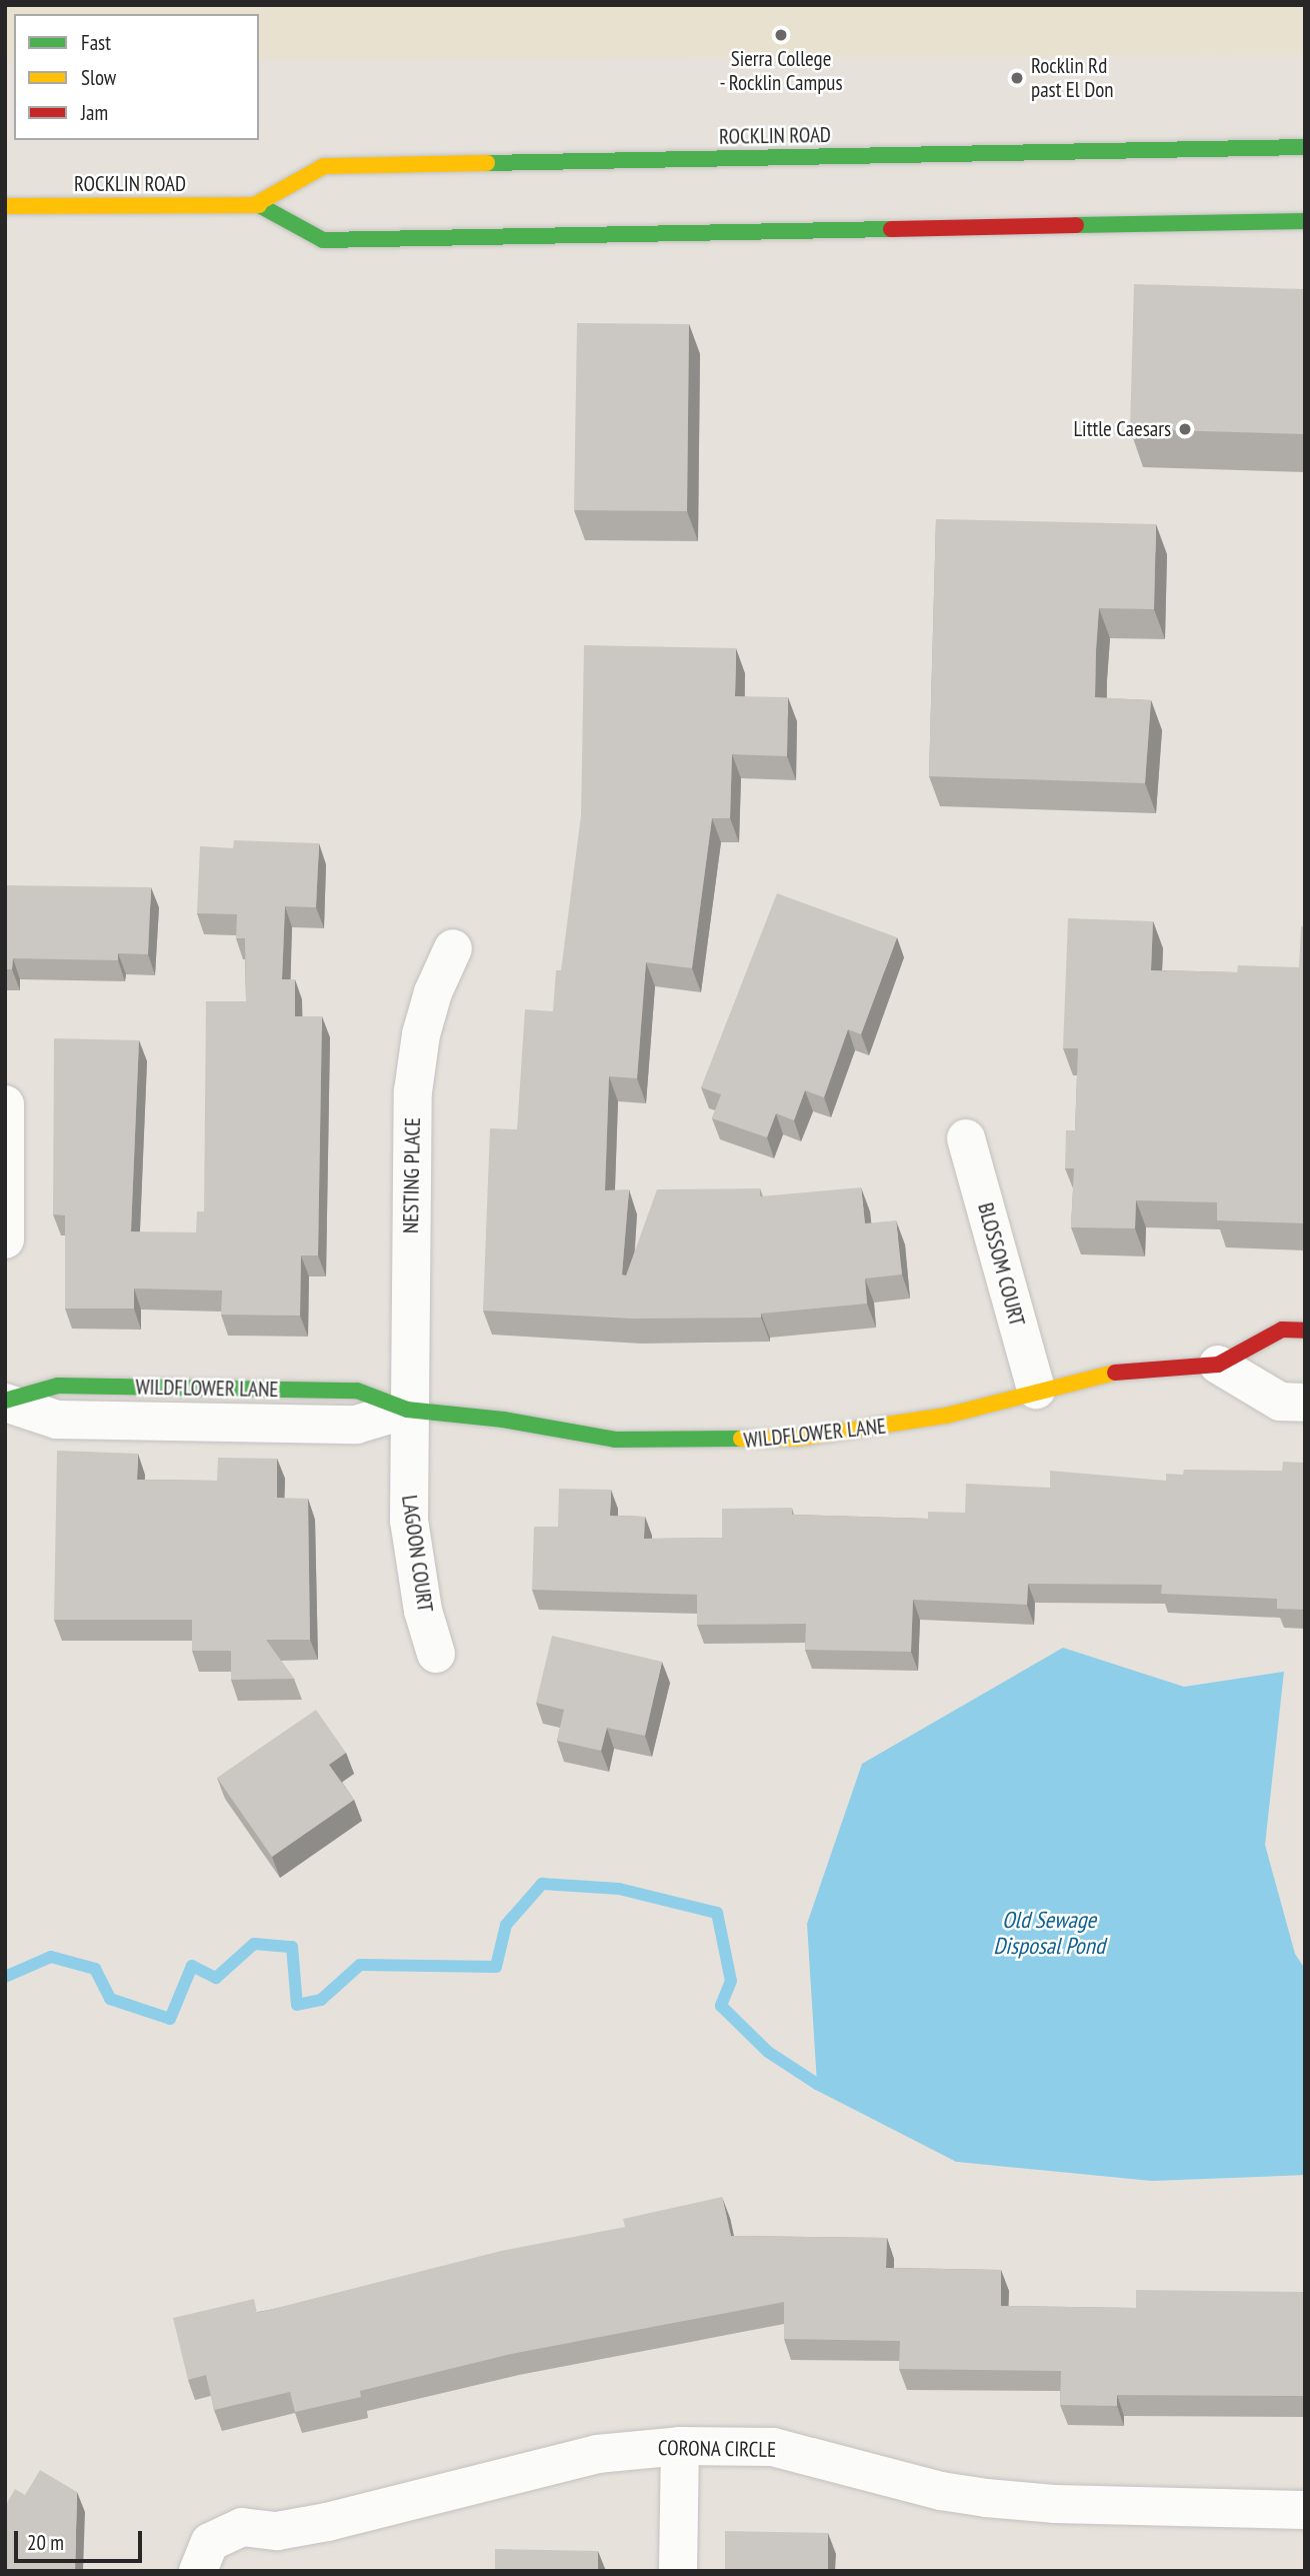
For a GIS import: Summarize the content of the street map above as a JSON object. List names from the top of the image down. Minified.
{"streets":{"main road":["ROCKLIN ROAD","WILDFLOWER LANE"],"street":["NESTING PLACE","BLOSSOM COURT","LAGOON COURT","CORONA CIRCLE"]},"crossings":[["NESTING PLACE","WILDFLOWER LANE"],["NESTING PLACE","LAGOON COURT"],["BLOSSOM COURT","WILDFLOWER LANE"],["WILDFLOWER LANE","LAGOON COURT"]],"water":["Old Sewage Disposal Pond"],"places":["Sierra College - Rocklin Campus","Rocklin Rd past El Don","Little Caesars"],"legend":["Fast","Slow","Jam"],"scale_bar":"20 m"}
